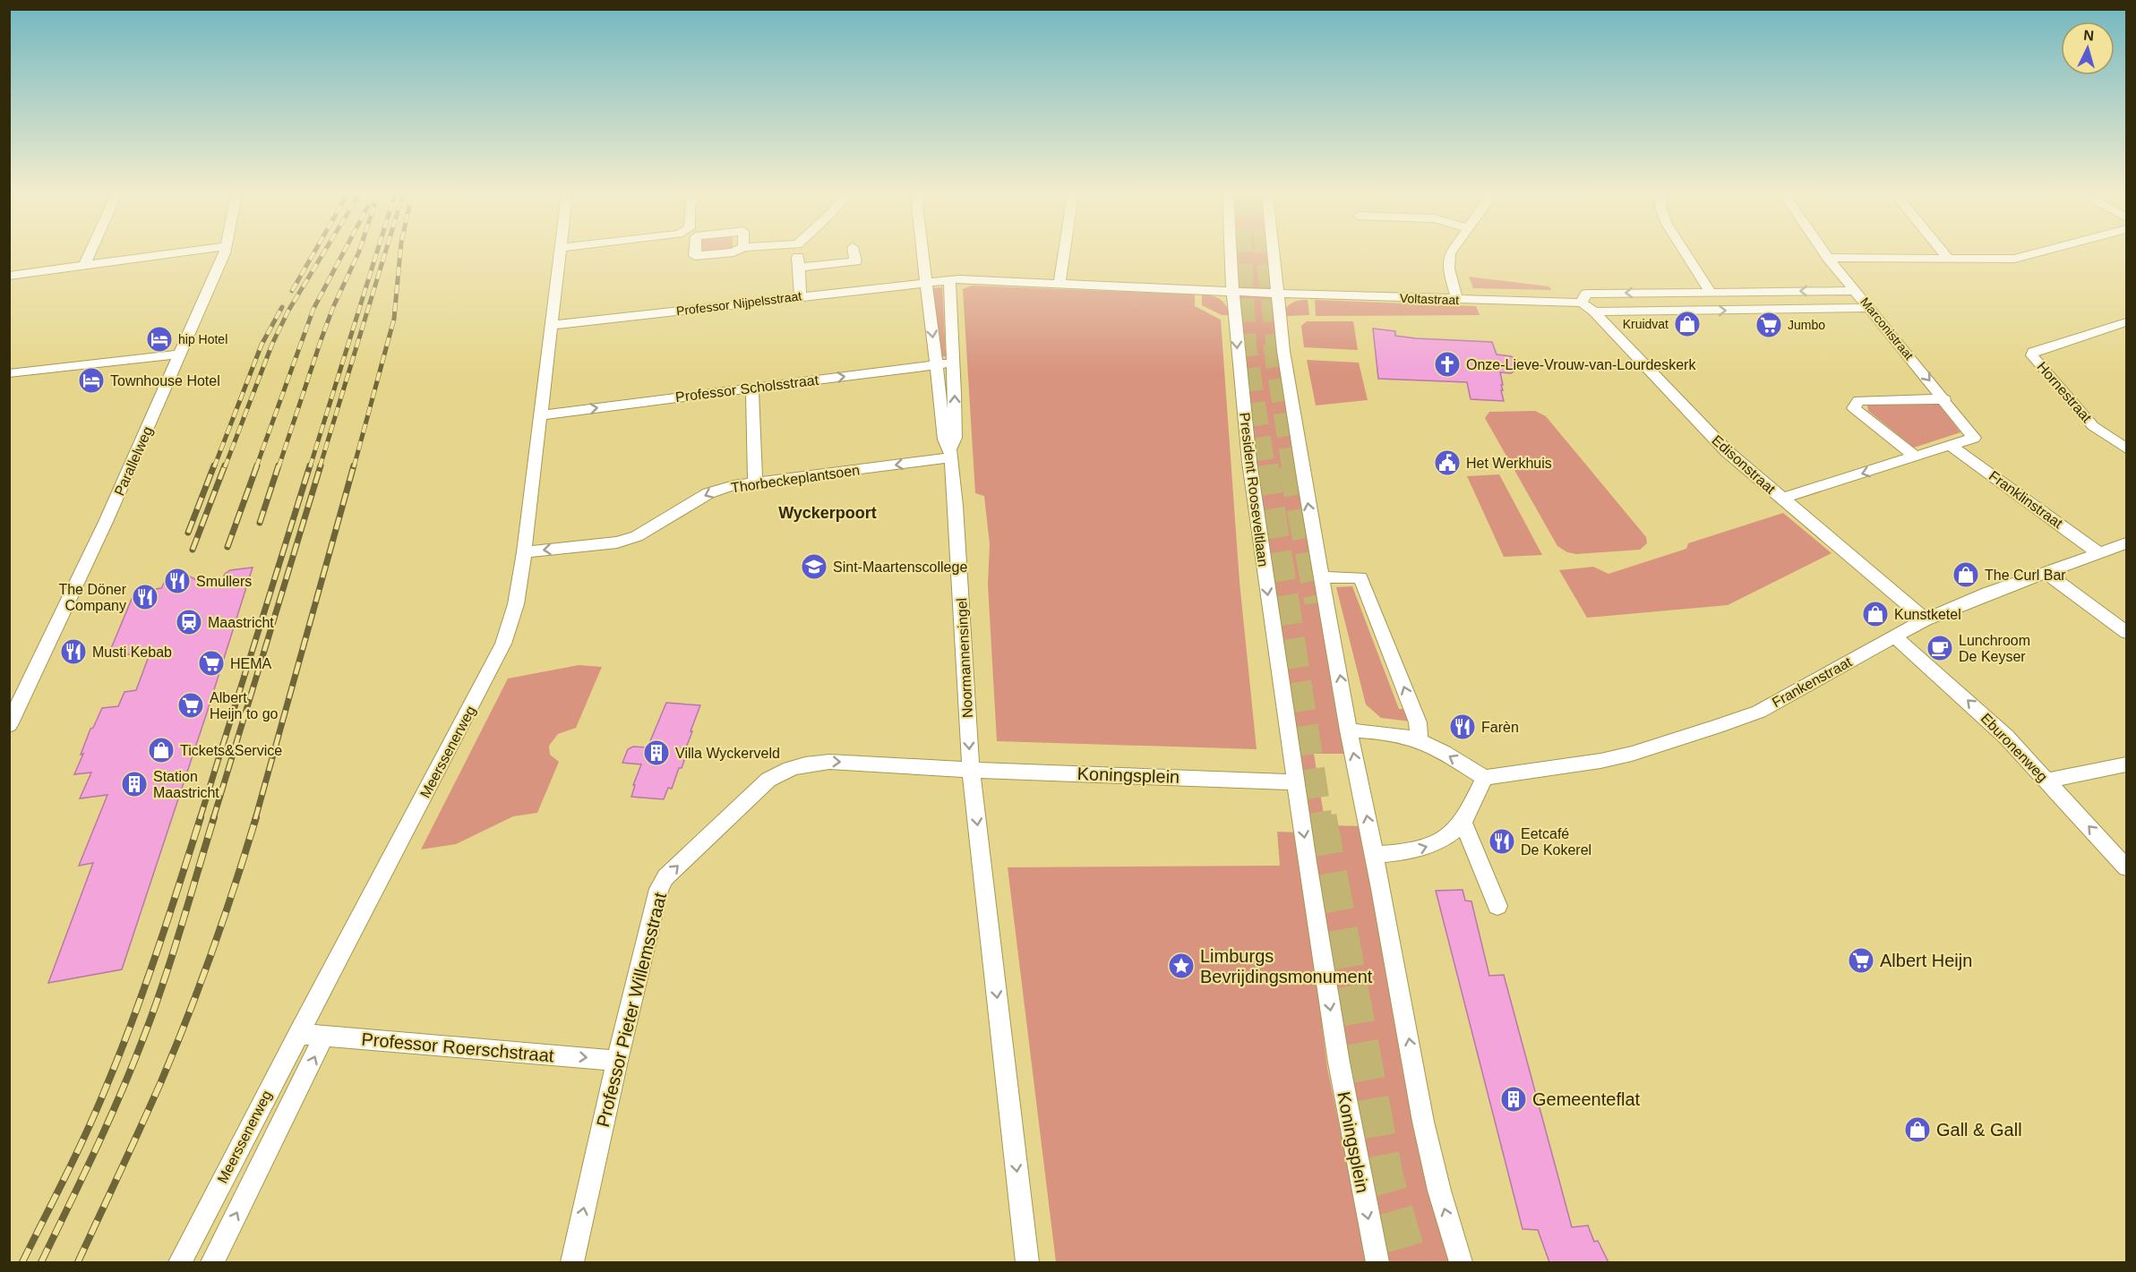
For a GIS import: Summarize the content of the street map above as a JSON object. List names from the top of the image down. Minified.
{"streets":{"street":["Voltastraat","Professor Nijpelsstraat","Marconistraat","Professor Scholsstraat","Hornestraat","Parallelweg","Edisonstraat","Thorbeckeplantsoen","President Rooseveltlaan","Franklinstraat","Noormannensingel","Frankenstraat","Eburonenweg","Meerssenerweg","Koningsplein","Professor Pieter Willemsstraat","Professor Roerschstraat"]},"crossings":[["Voltastraat","Professor Nijpelsstraat"],["Voltastraat","Marconistraat"],["Voltastraat","Edisonstraat"],["Voltastraat","President Rooseveltlaan"],["Professor Nijpelsstraat","Noormannensingel"],["Professor Nijpelsstraat","Meerssenerweg"],["Marconistraat","Edisonstraat"],["Marconistraat","Franklinstraat"],["Professor Scholsstraat","Noormannensingel"],["Professor Scholsstraat","Meerssenerweg"],["Edisonstraat","Frankenstraat"],["Thorbeckeplantsoen","Noormannensingel"],["Thorbeckeplantsoen","Meerssenerweg"],["President Rooseveltlaan","Koningsplein"],["Franklinstraat","Frankenstraat"],["Noormannensingel","Koningsplein"],["Noormannensingel","Professor Pieter Willemsstraat"],["Frankenstraat","Eburonenweg"],["Meerssenerweg","Professor Roerschstraat"],["Koningsplein","Professor Pieter Willemsstraat"],["Professor Pieter Willemsstraat","Professor Roerschstraat"]],"one_way":["Professor Scholsstraat","Thorbeckeplantsoen","Eburonenweg","Professor Pieter Willemsstraat","Professor Roerschstraat"],"districts":["Wyckerpoort"],"places":{"shop":["Kruidvat","The Curl Bar","Kunstketel","Tickets&Service","Gall & Gall"],"supermarket":["Jumbo","HEMA","Albert Heijn to go","Albert Heijn"],"hotel":["hip Hotel","Townhouse Hotel"],"church":["Onze-Lieve-Vrouw-van-Lourdeskerk"],"public building":["Het Werkhuis"],"school or university":["Sint-Maartenscollege"],"restaurant":["Smullers","The Döner Company","Musti Kebab","Farèn","Eetcafé De Kokerel"],"station":["Maastricht"],"cafe":["Lunchroom De Keyser"],"building":["Villa Wyckerveld","Station Maastricht","Gemeenteflat"],"place":["Limburgs Bevrijdingsmonument"]},"north":"top"}
